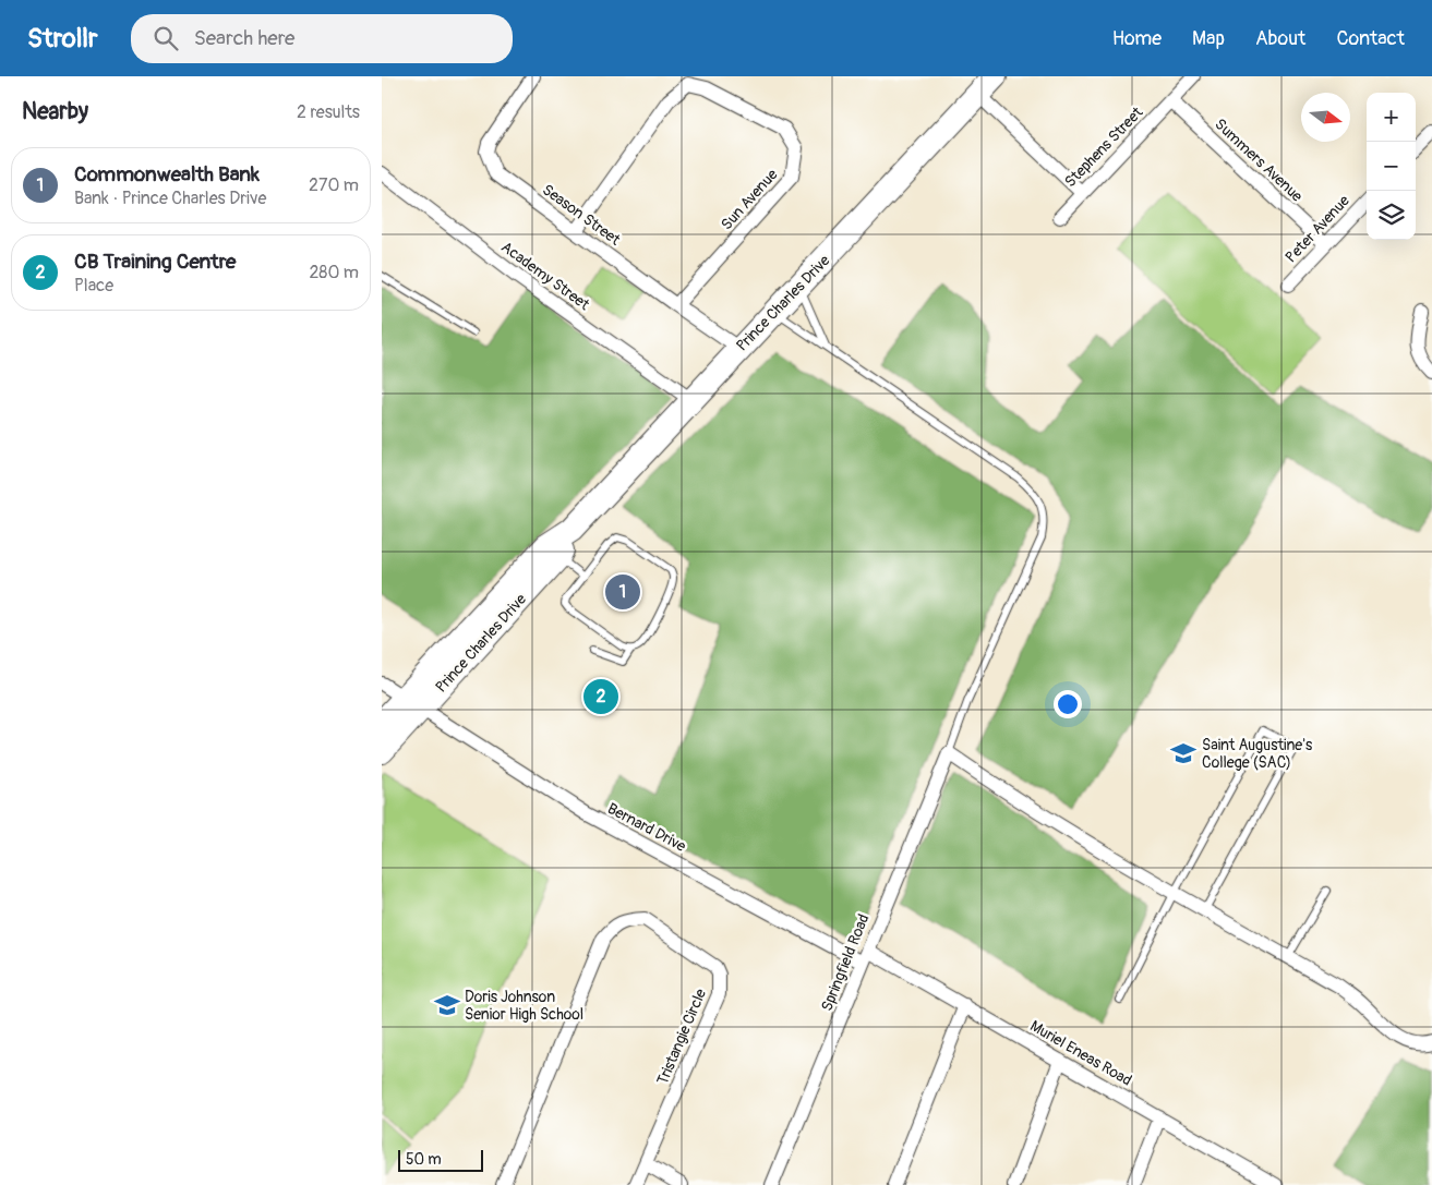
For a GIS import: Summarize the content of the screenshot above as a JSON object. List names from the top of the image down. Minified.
{"streets":{"highway":["Prince Charles Drive"],"street":["Stephens Street","Summers Avenue","Sun Avenue","Season Street","Peter Avenue","Academy Street","Bernard Drive","Springfield Road","Tristangie Circle","Muriel Eneas Road"]},"crossings":[["Stephens Street","Summers Avenue"],["Summers Avenue","Peter Avenue"],["Sun Avenue","Season Street"],["Season Street","Prince Charles Drive"],["Academy Street","Prince Charles Drive"],["Prince Charles Drive","Bernard Drive"],["Bernard Drive","Springfield Road"],["Bernard Drive","Muriel Eneas Road"],["Springfield Road","Muriel Eneas Road"]],"places":{"school or university":["Saint Augustine's College (SAC)","Doris Johnson Senior High School"]},"scale_bar":"50 m","north":"right","page":{"header":"Strollr","search":"Search here","nav":["Home","Map","About","Contact"],"heading":["Nearby","2 results"],"map_buttons":["+","−"],"list":[{"mark":"1","name":"Commonwealth Bank","note":"Bank · Prince Charles Drive","value":"270 m"},{"mark":"2","name":"CB Training Centre","note":"Place","value":"280 m"}],"pins":["1","2"],"scale":"50 m"}}
